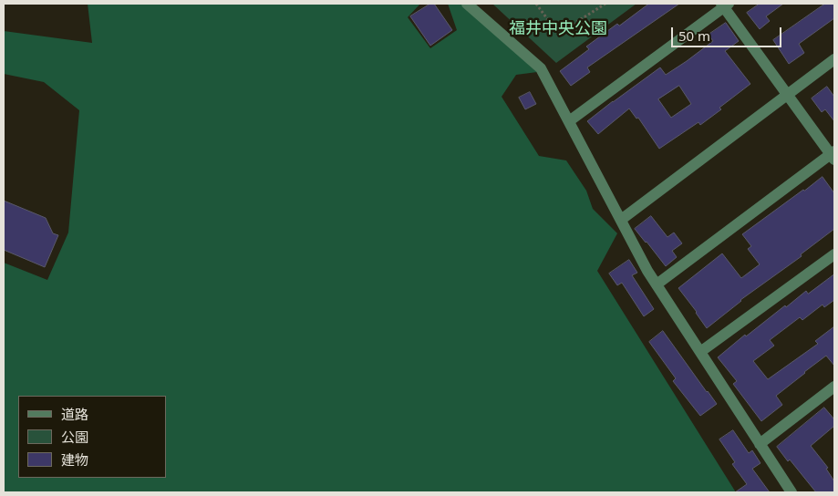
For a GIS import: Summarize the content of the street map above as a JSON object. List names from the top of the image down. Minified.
{"parks":["福井中央公園"],"legend":["道路","公園","建物"],"scale_bar":"50 m"}
